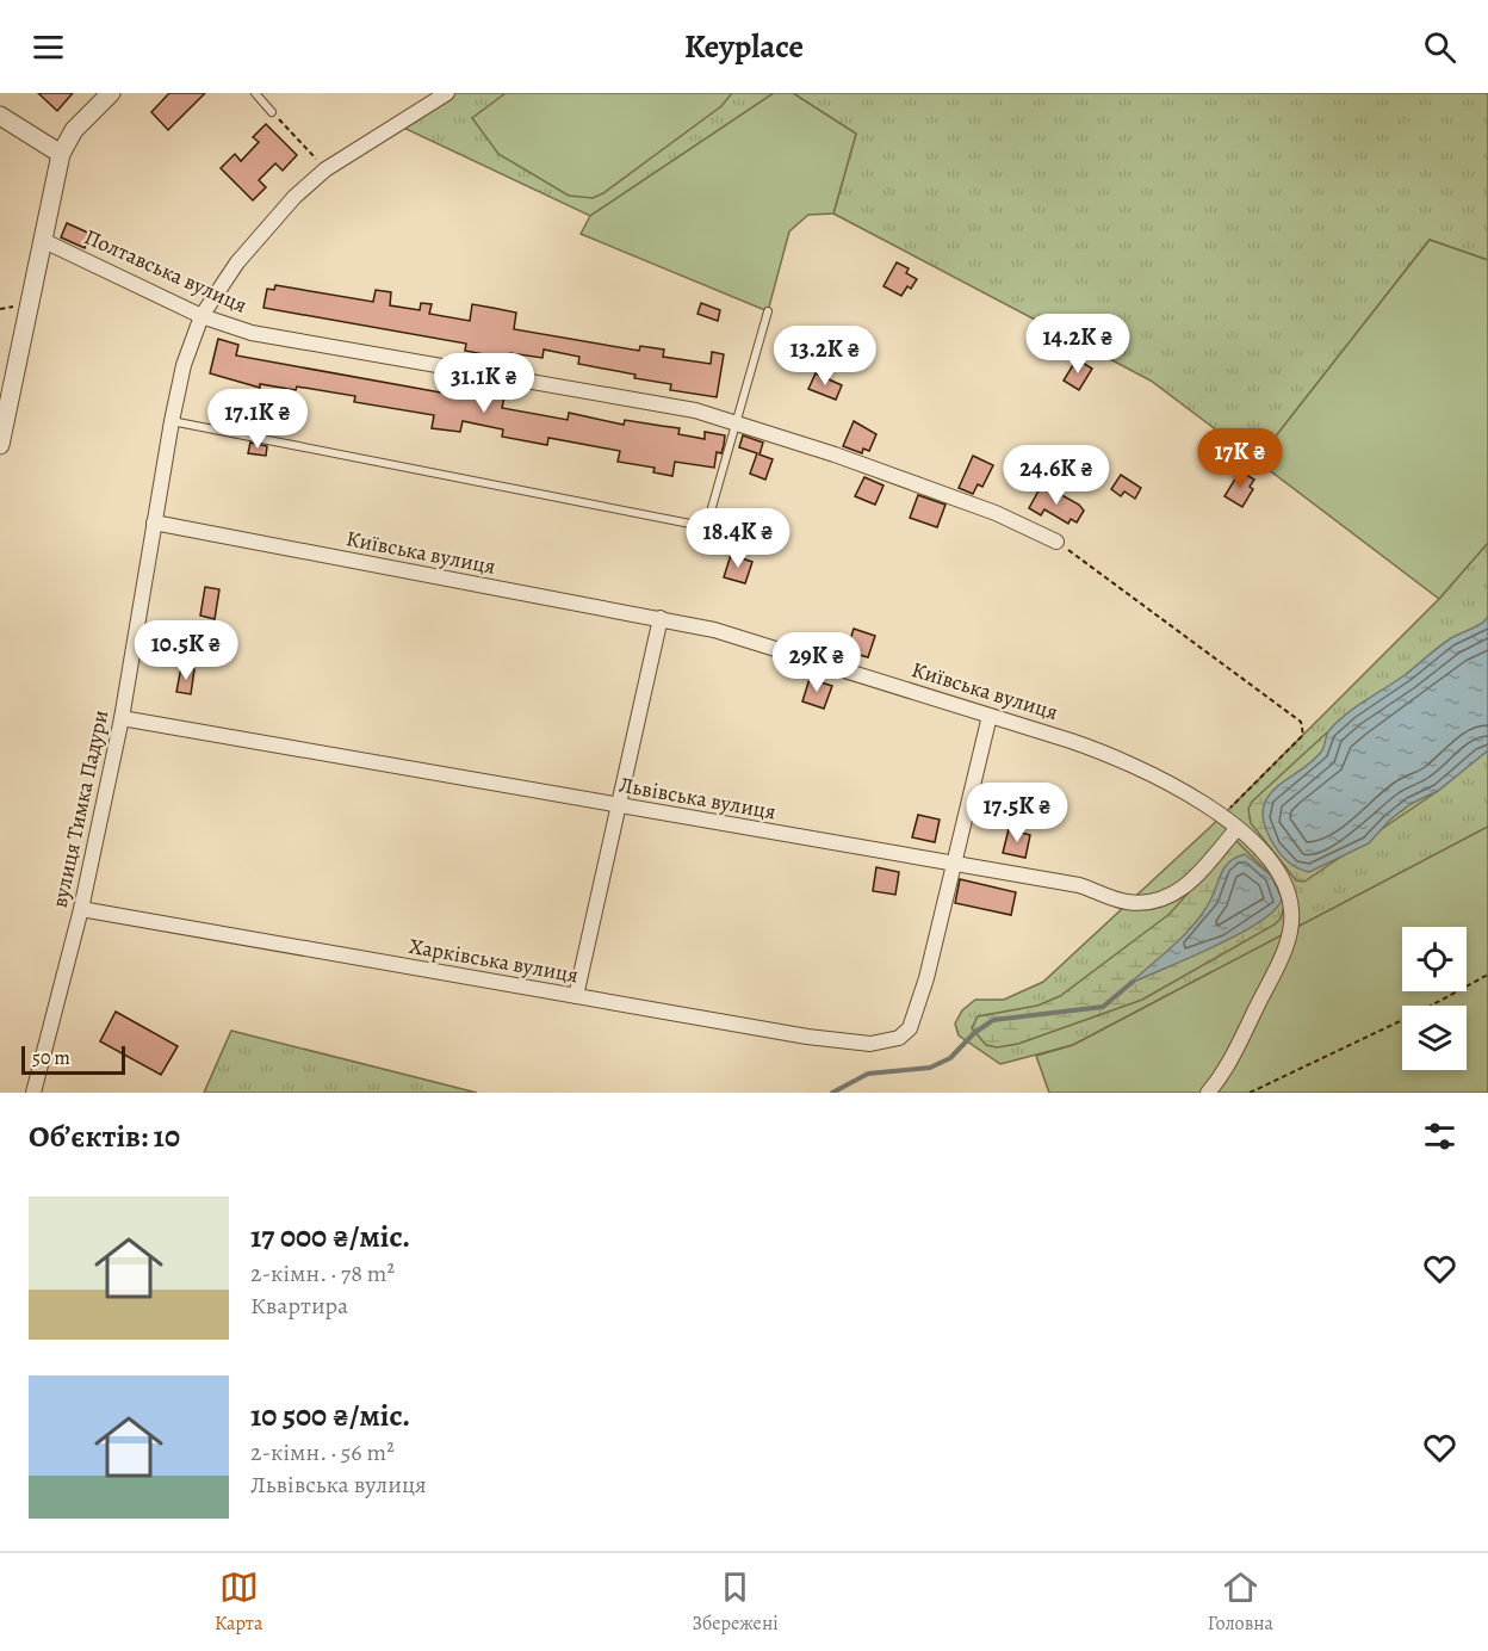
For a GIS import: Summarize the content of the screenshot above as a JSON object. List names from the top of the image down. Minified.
{"streets":{"street":["Полтавська вулиця","Київська вулиця","Львівська вулиця","вулиця Тимка Падури","Харківська вулиця"]},"crossings":[["Полтавська вулиця","вулиця Тимка Падури"],["Київська вулиця","Львівська вулиця"],["Київська вулиця","вулиця Тимка Падури"],["Львівська вулиця","вулиця Тимка Падури"],["Львівська вулиця","Харківська вулиця"],["вулиця Тимка Падури","Харківська вулиця"]],"scale_bar":"50 m","page":{"header":"Keyplace","price":["14.2K ₴","13.2K ₴","31.1K ₴","17.1K ₴","17K ₴","24.6K ₴","18.4K ₴","10.5K ₴","29K ₴","17.5K ₴"],"scale":"50 m","heading":"Об’єктів: 10","list":[{"name":"17 000 ₴/міс.","note":"2-кімн. · 78 m² · Квартира"},{"name":"10 500 ₴/міс.","note":"2-кімн. · 56 m² · Львівська вулиця"}],"tabs":["Карта","Збережені","Головна"]}}
